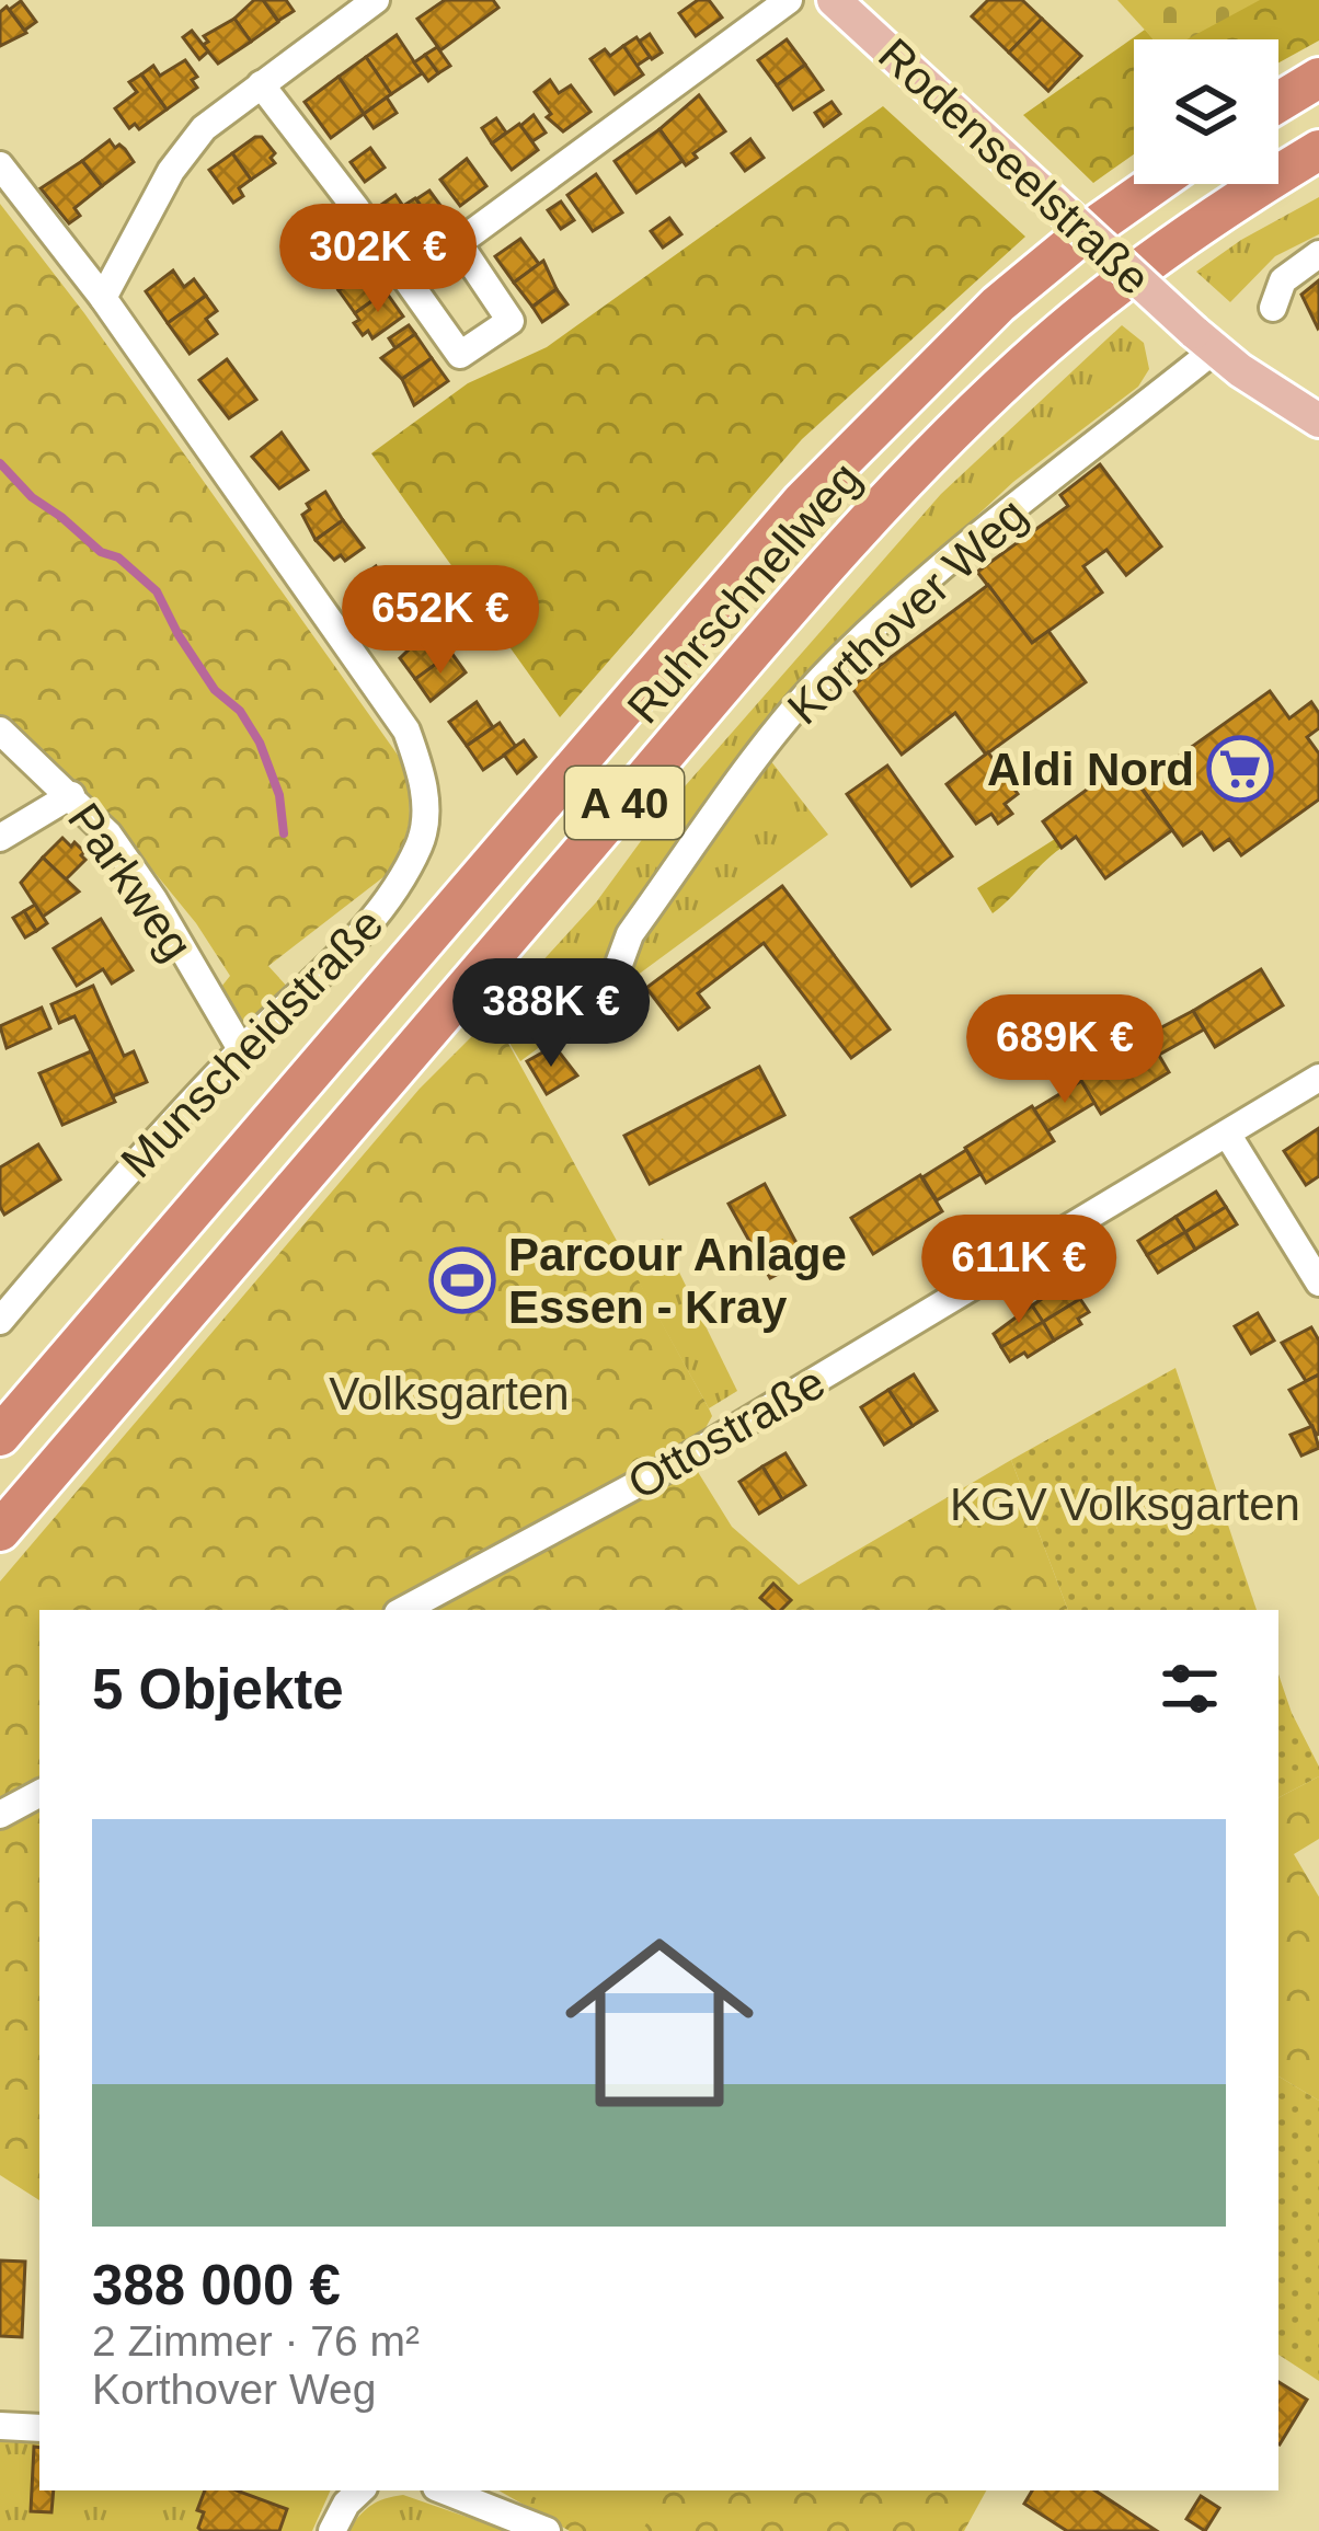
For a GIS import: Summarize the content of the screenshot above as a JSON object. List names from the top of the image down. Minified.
{"streets":{"highway":["Ruhrschnellweg","A 40"],"main road":["Rodenseelstraße"],"street":["Korthover Weg","Parkweg","Munscheidstraße","Ottostraße"]},"crossings":[["Rodenseelstraße","Korthover Weg"],["Parkweg","Munscheidstraße"]],"parks":["Volksgarten","KGV Volksgarten"],"places":{"supermarket":["Aldi Nord"],"sports":["Parcour Anlage Essen - Kray"]},"page":{"price":["302K €","652K €","388K €","689K €","611K €"],"heading":"5 Objekte","list":[{"name":"388 000 €","note":"2 Zimmer · 76 m² · Korthover Weg"}]}}
